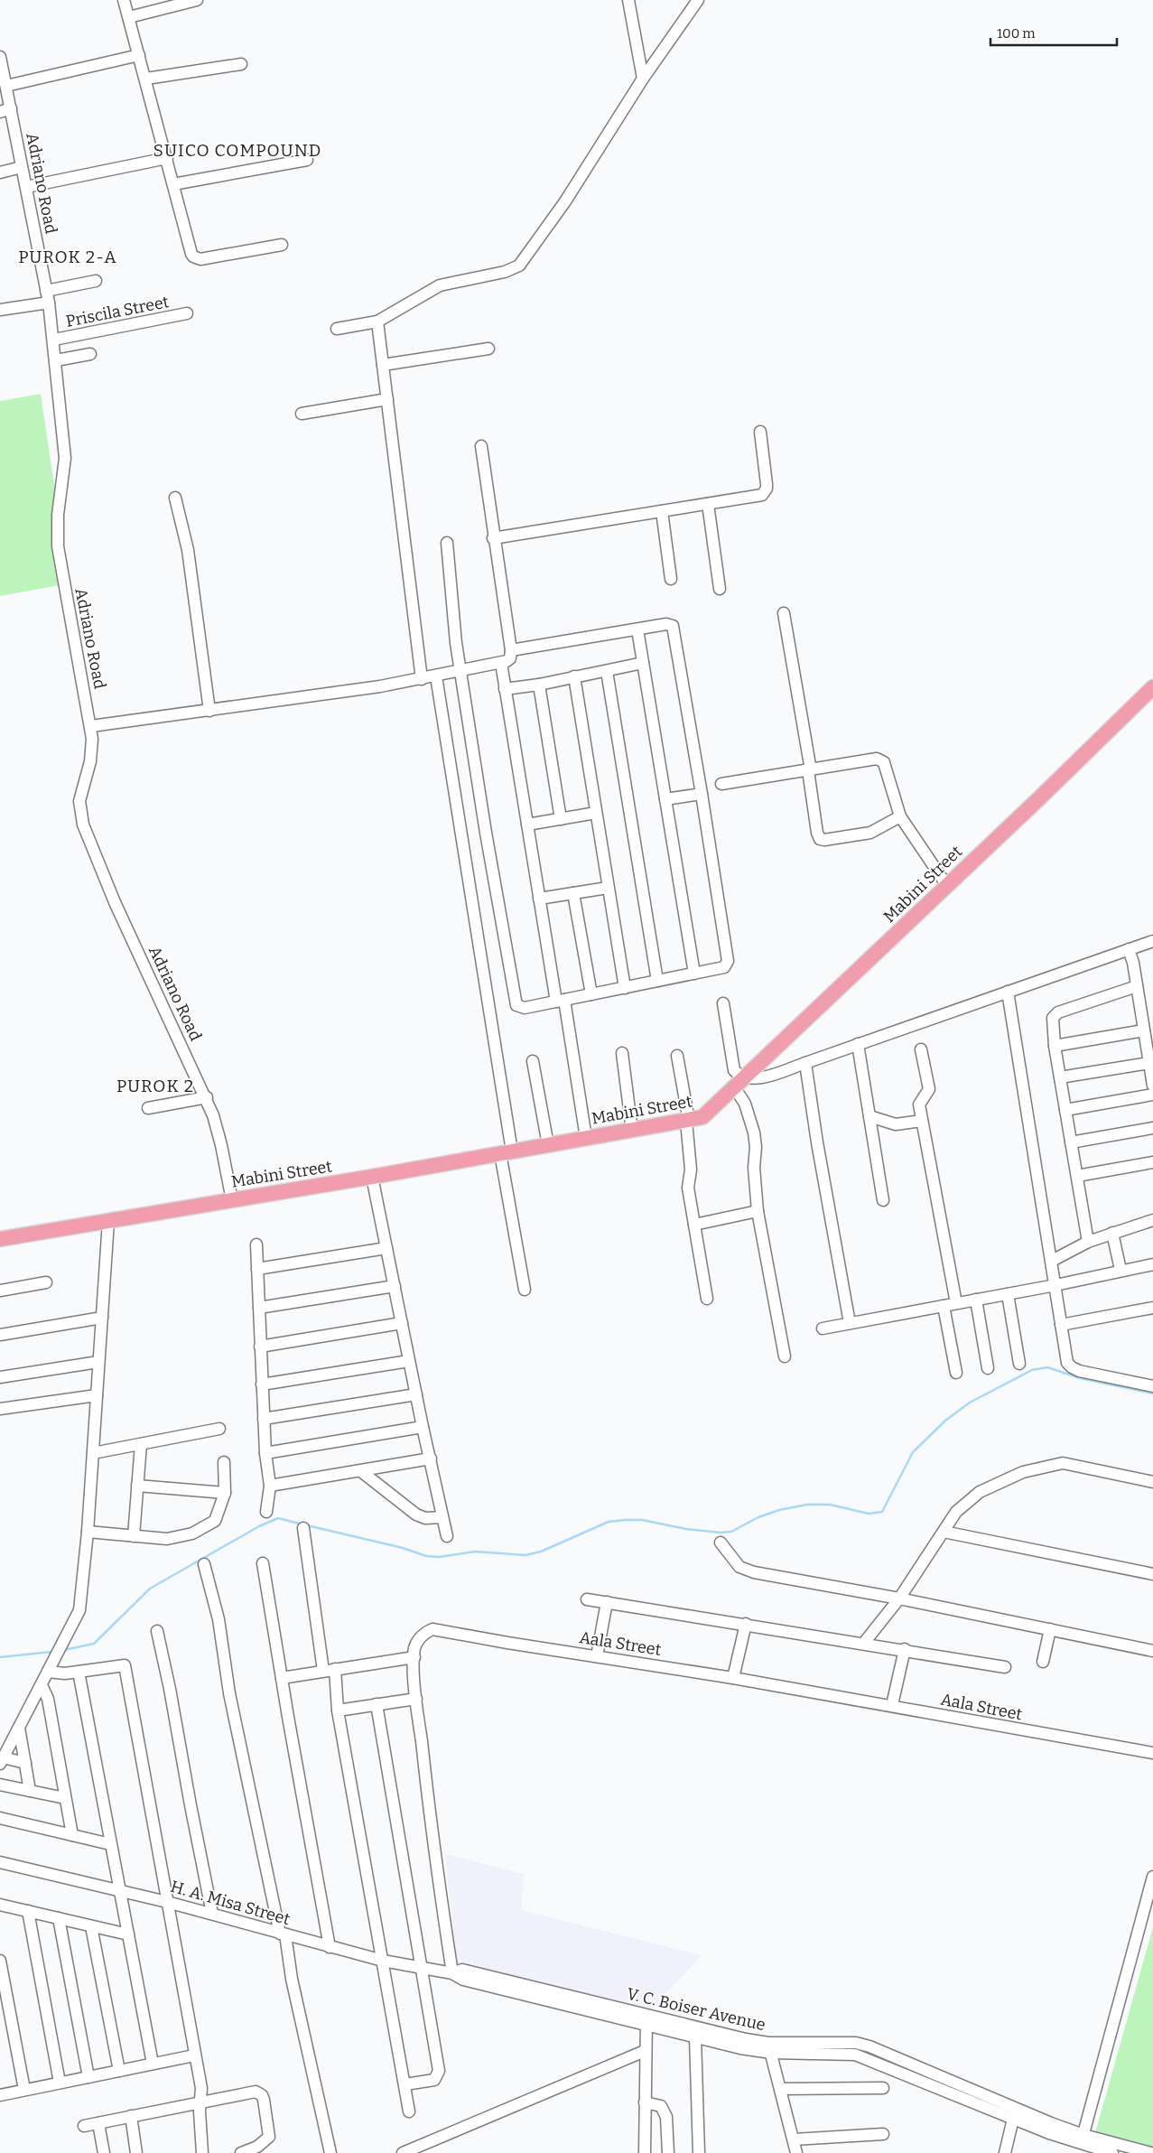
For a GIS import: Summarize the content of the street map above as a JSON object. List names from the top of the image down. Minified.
{"streets":{"main road":["Mabini Street"],"street":["Adriano Road","Priscila Street","Aala Street","H. A. Misa Street","V. C. Boiser Avenue"]},"crossings":[["Adriano Road","Priscila Street"],["Adriano Road","Mabini Street"],["Aala Street","H. A. Misa Street"],["Aala Street","V. C. Boiser Avenue"],["H. A. Misa Street","V. C. Boiser Avenue"]],"districts":["SUICO COMPOUND","PUROK 2-A","PUROK 2"],"scale_bar":"100 m"}
